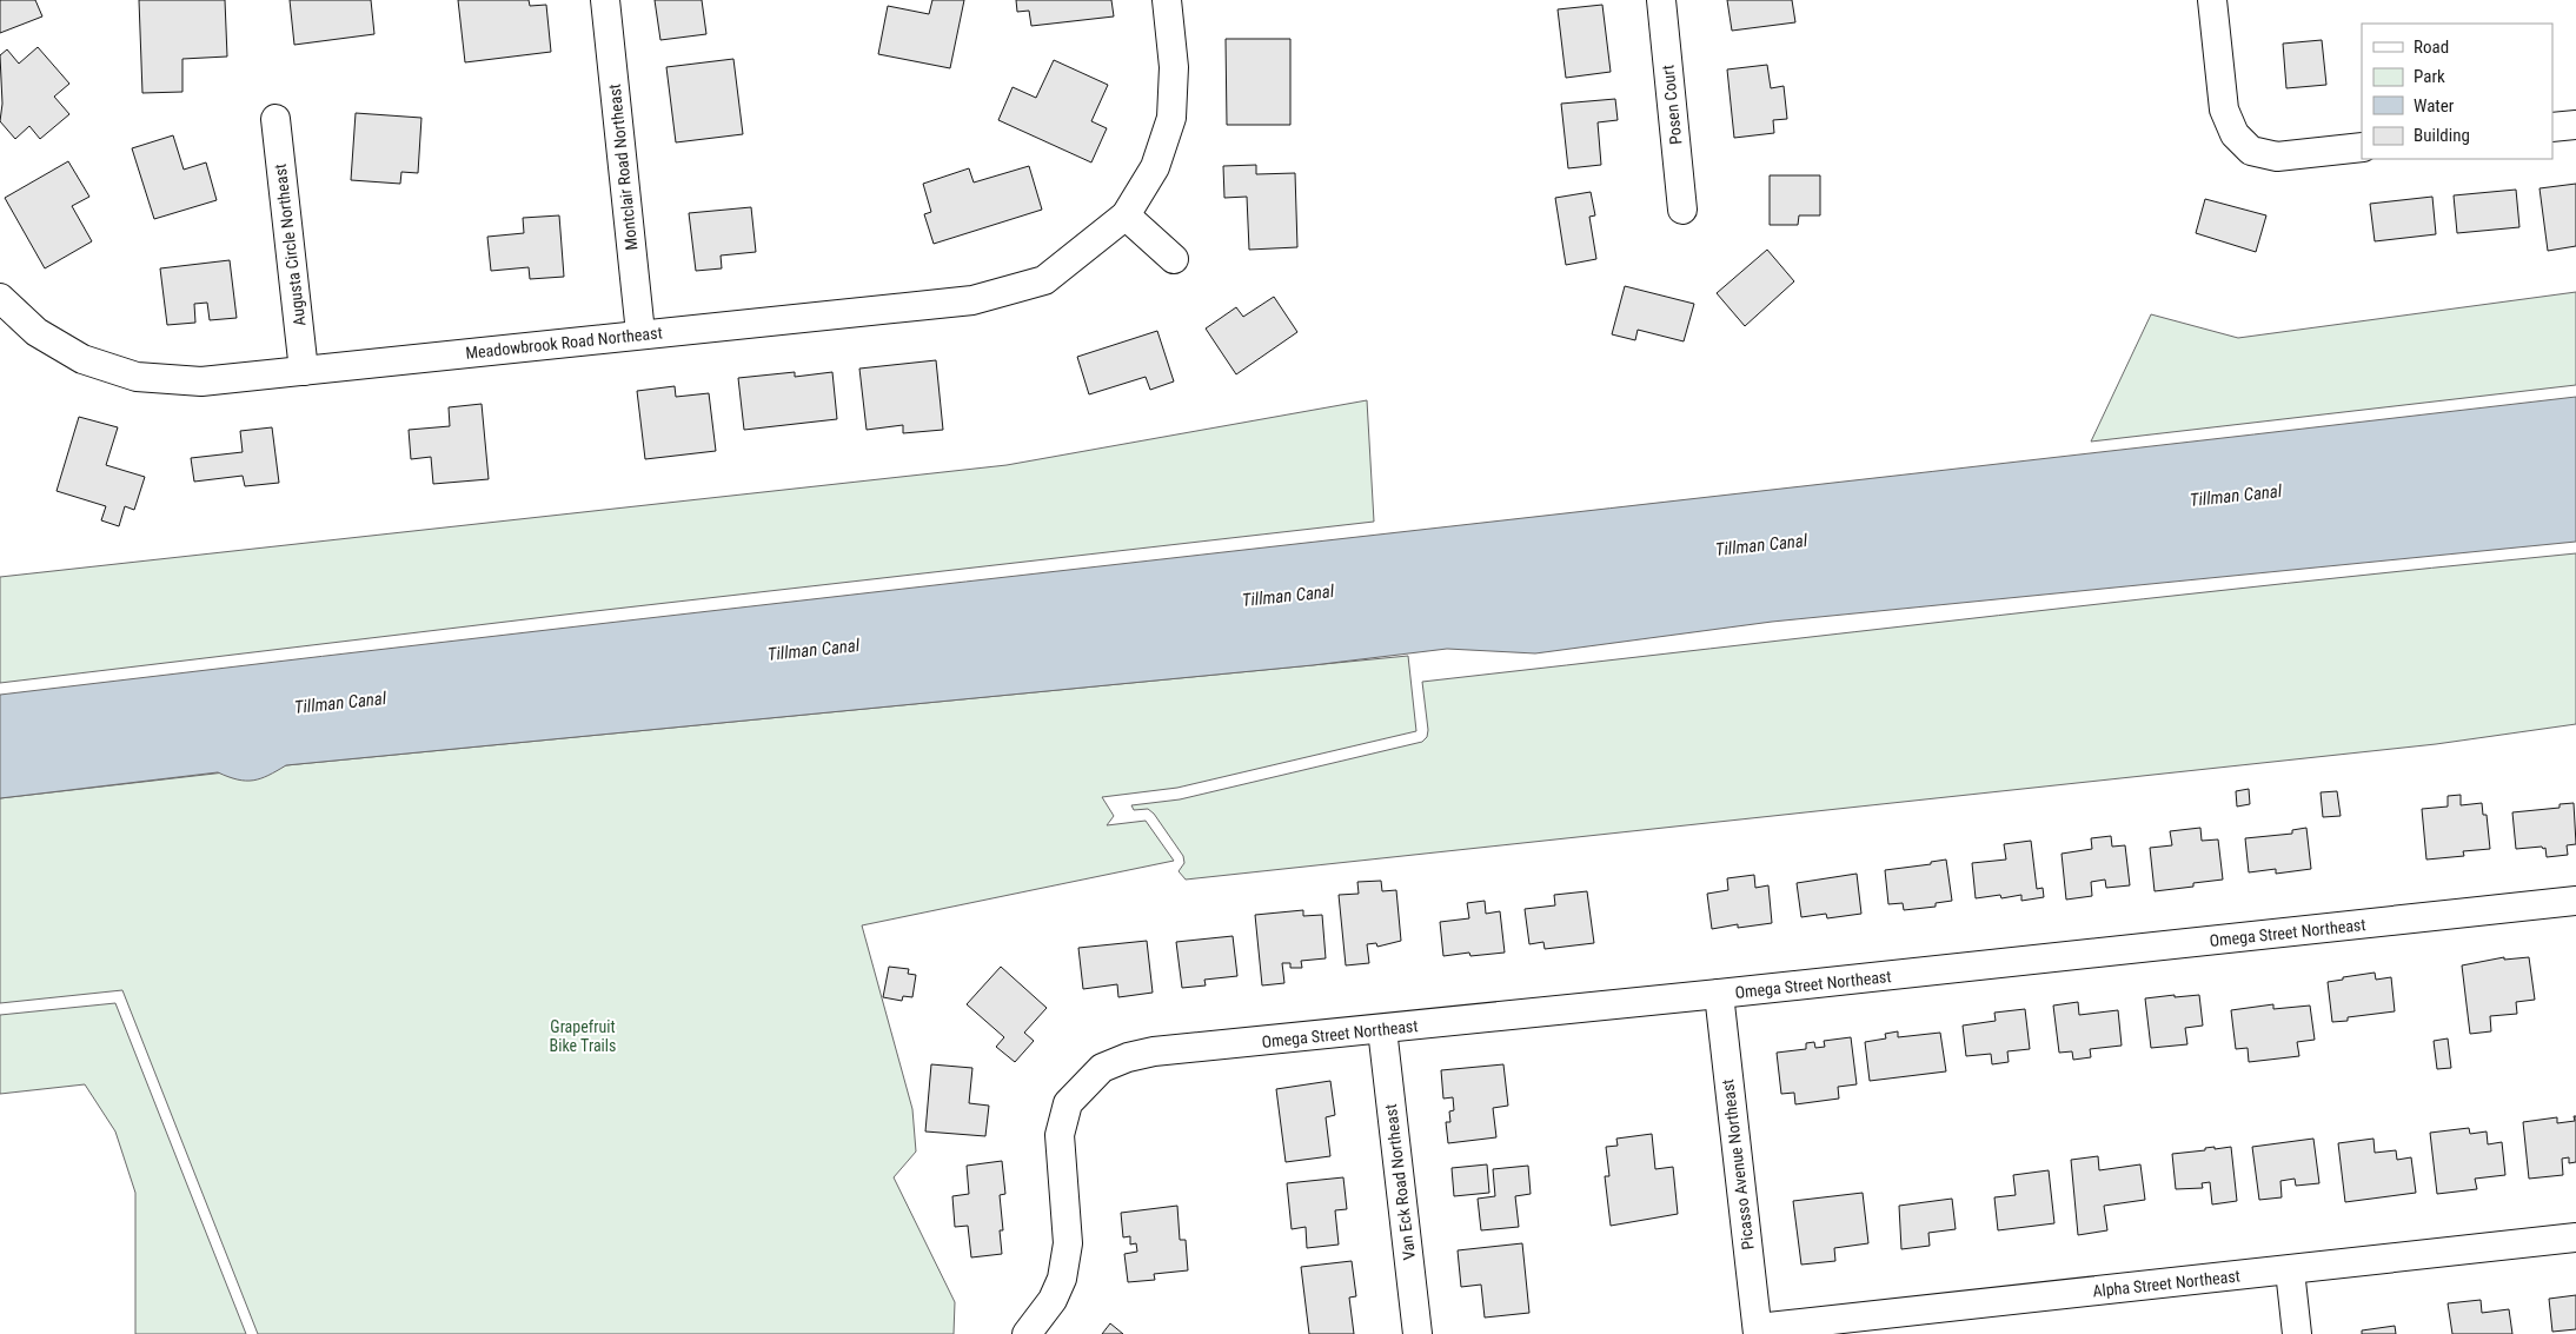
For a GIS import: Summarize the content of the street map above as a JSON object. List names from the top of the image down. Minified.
{"streets":{"street":["Posen Court","Montclair Road Northeast","Augusta Circle Northeast","Meadowbrook Road Northeast","Omega Street Northeast","Picasso Avenue Northeast","Van Eck Road Northeast","Alpha Street Northeast"]},"crossings":[["Montclair Road Northeast","Meadowbrook Road Northeast"],["Augusta Circle Northeast","Meadowbrook Road Northeast"],["Omega Street Northeast","Picasso Avenue Northeast"],["Omega Street Northeast","Van Eck Road Northeast"],["Picasso Avenue Northeast","Alpha Street Northeast"]],"water":["Tillman Canal"],"parks":["Grapefruit Bike Trails"],"legend":["Road","Park","Water","Building"]}
